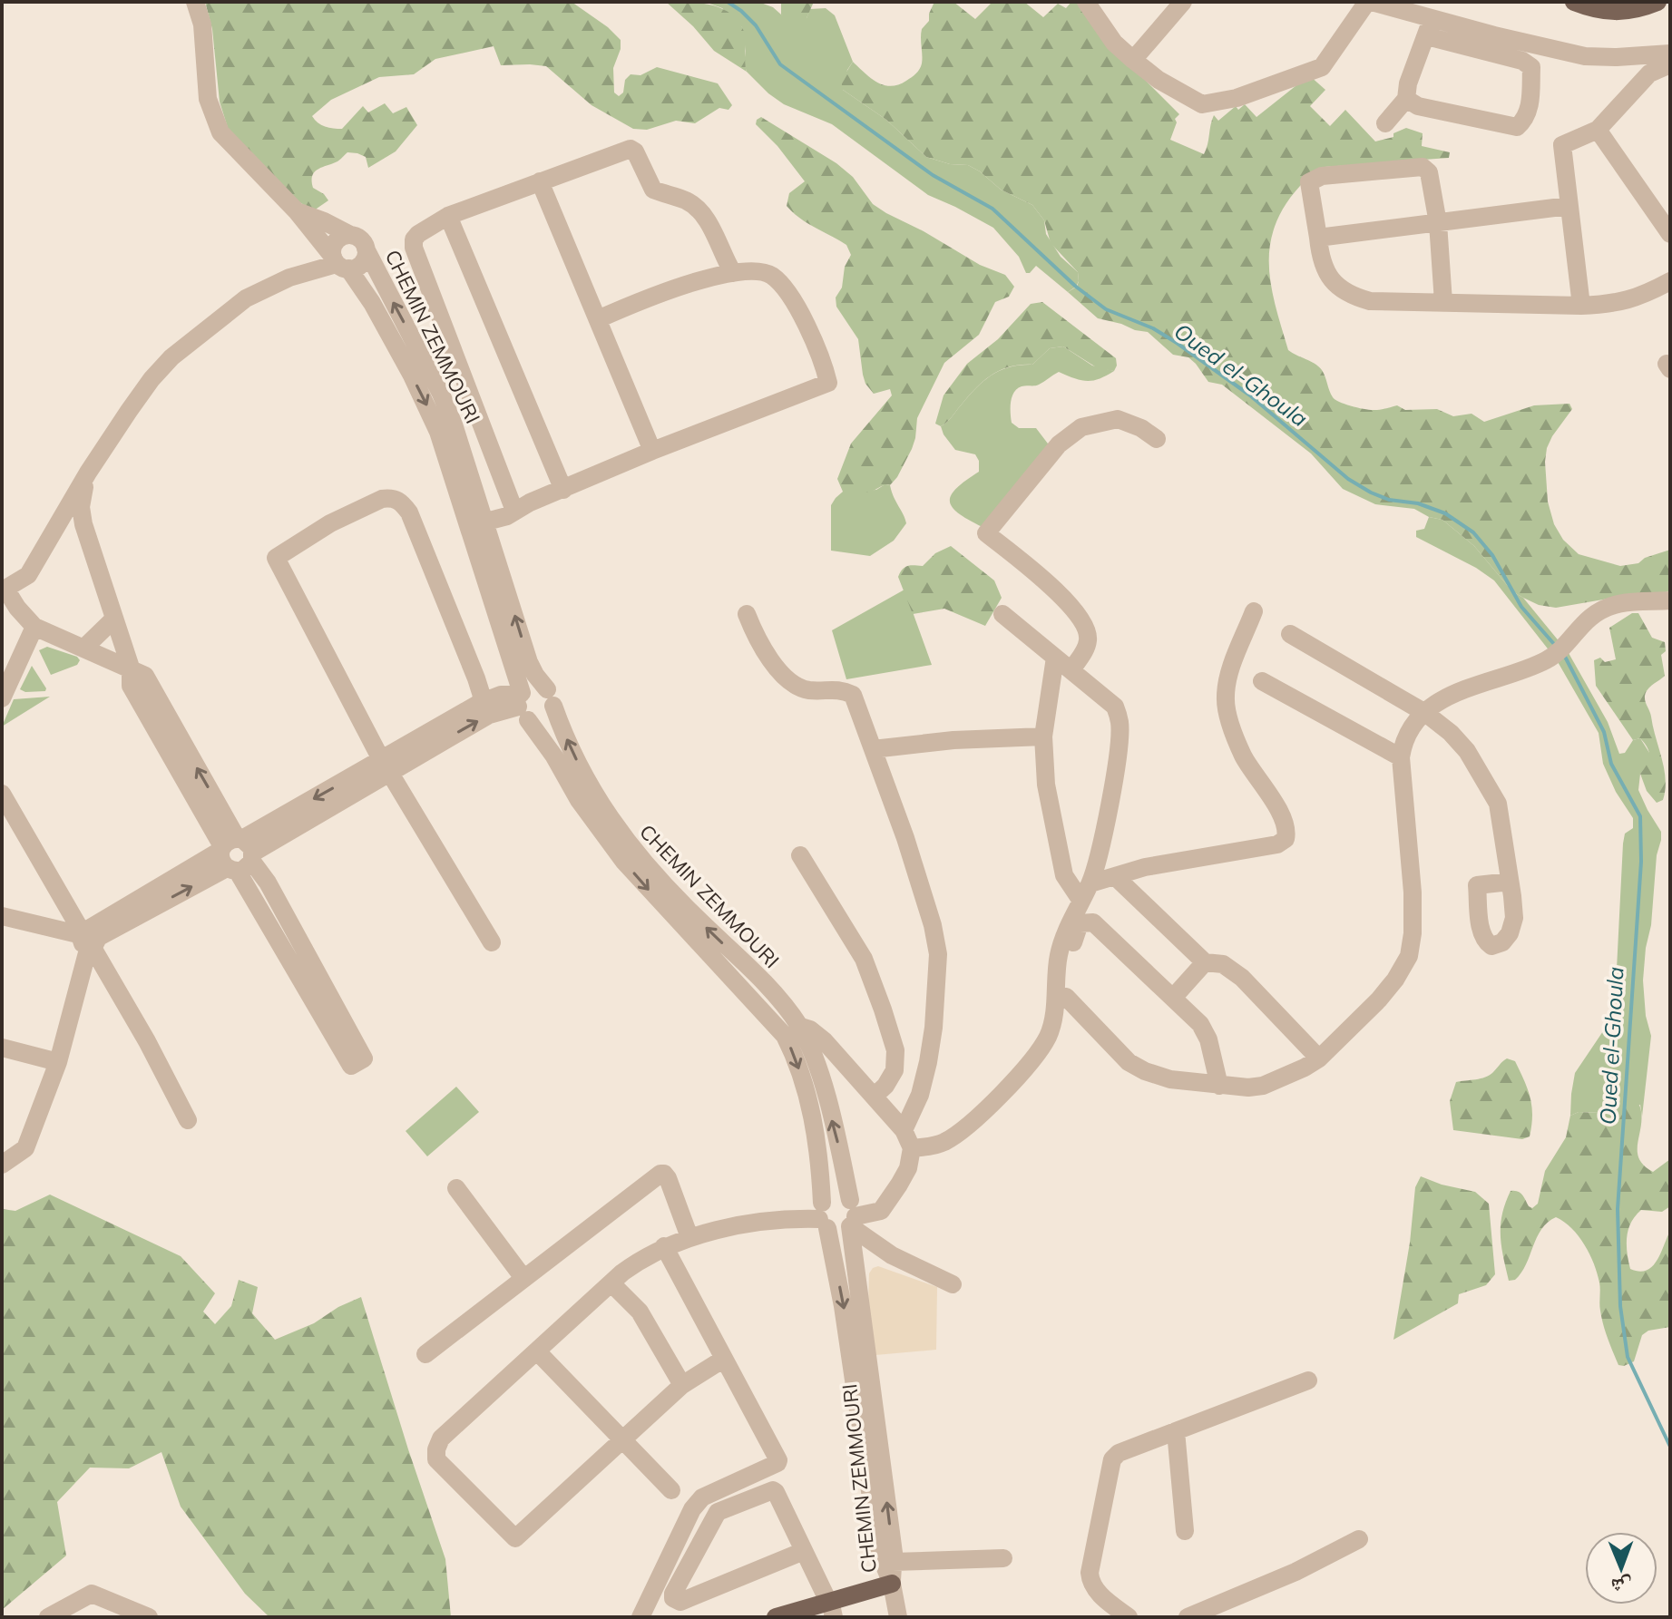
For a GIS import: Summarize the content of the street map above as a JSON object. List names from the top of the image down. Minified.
{"streets":{"street":["CHEMIN ZEMMOURI"]},"water":["Oued el-Ghoula"],"north":"bottom"}
